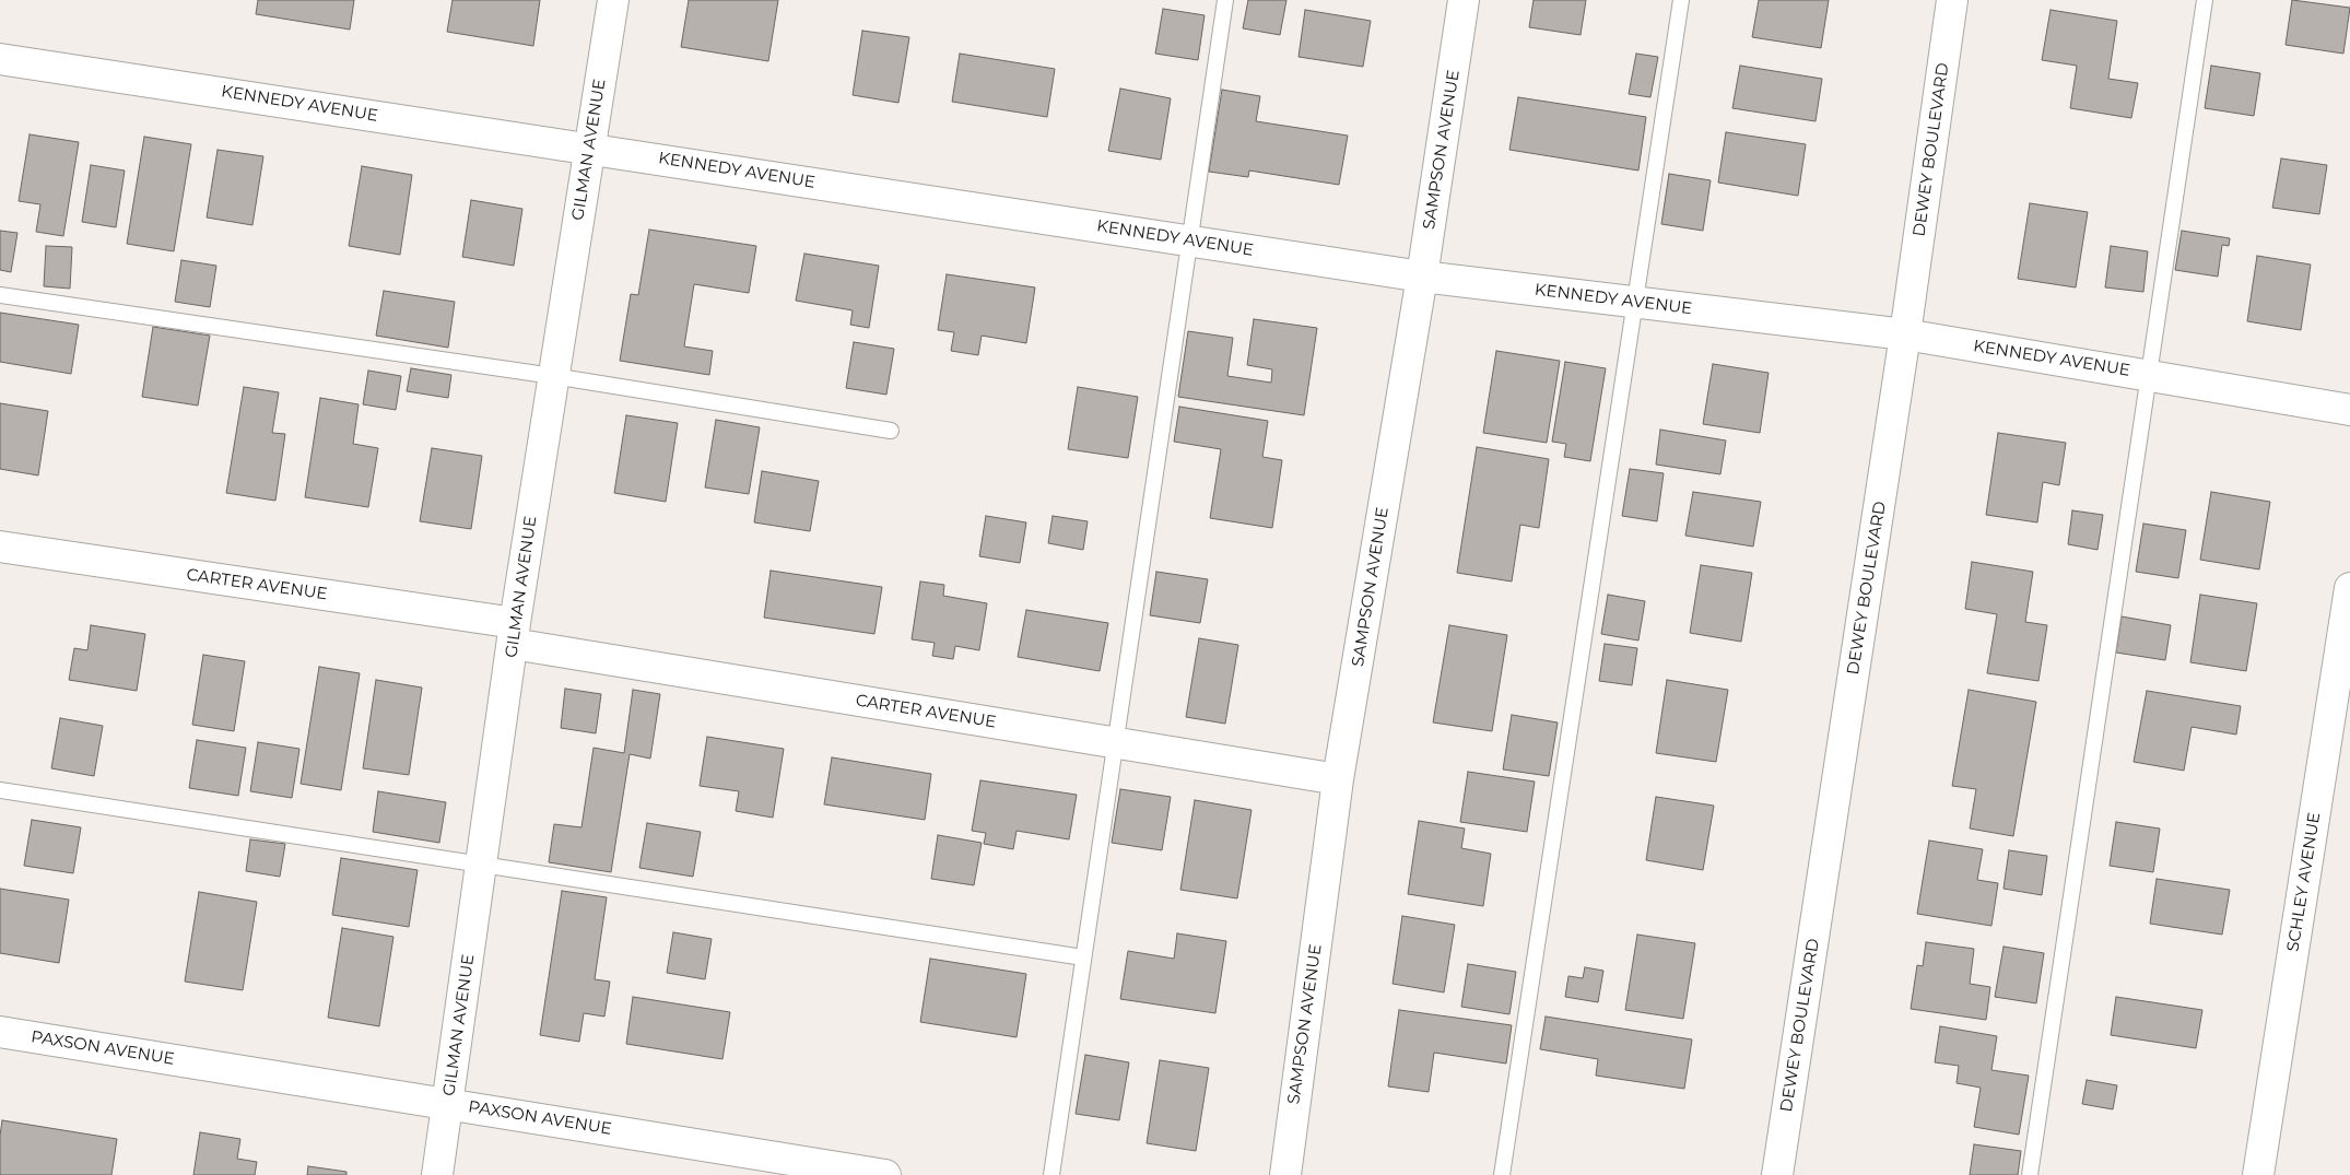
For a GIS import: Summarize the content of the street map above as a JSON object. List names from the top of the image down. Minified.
{"streets":{"street":["KENNEDY AVENUE","GILMAN AVENUE","SAMPSON AVENUE","DEWEY BOULEVARD","CARTER AVENUE","SCHLEY AVENUE","PAXSON AVENUE"]},"crossings":[["KENNEDY AVENUE","GILMAN AVENUE"],["KENNEDY AVENUE","SAMPSON AVENUE"],["KENNEDY AVENUE","DEWEY BOULEVARD"],["GILMAN AVENUE","CARTER AVENUE"],["GILMAN AVENUE","PAXSON AVENUE"],["SAMPSON AVENUE","CARTER AVENUE"]]}
